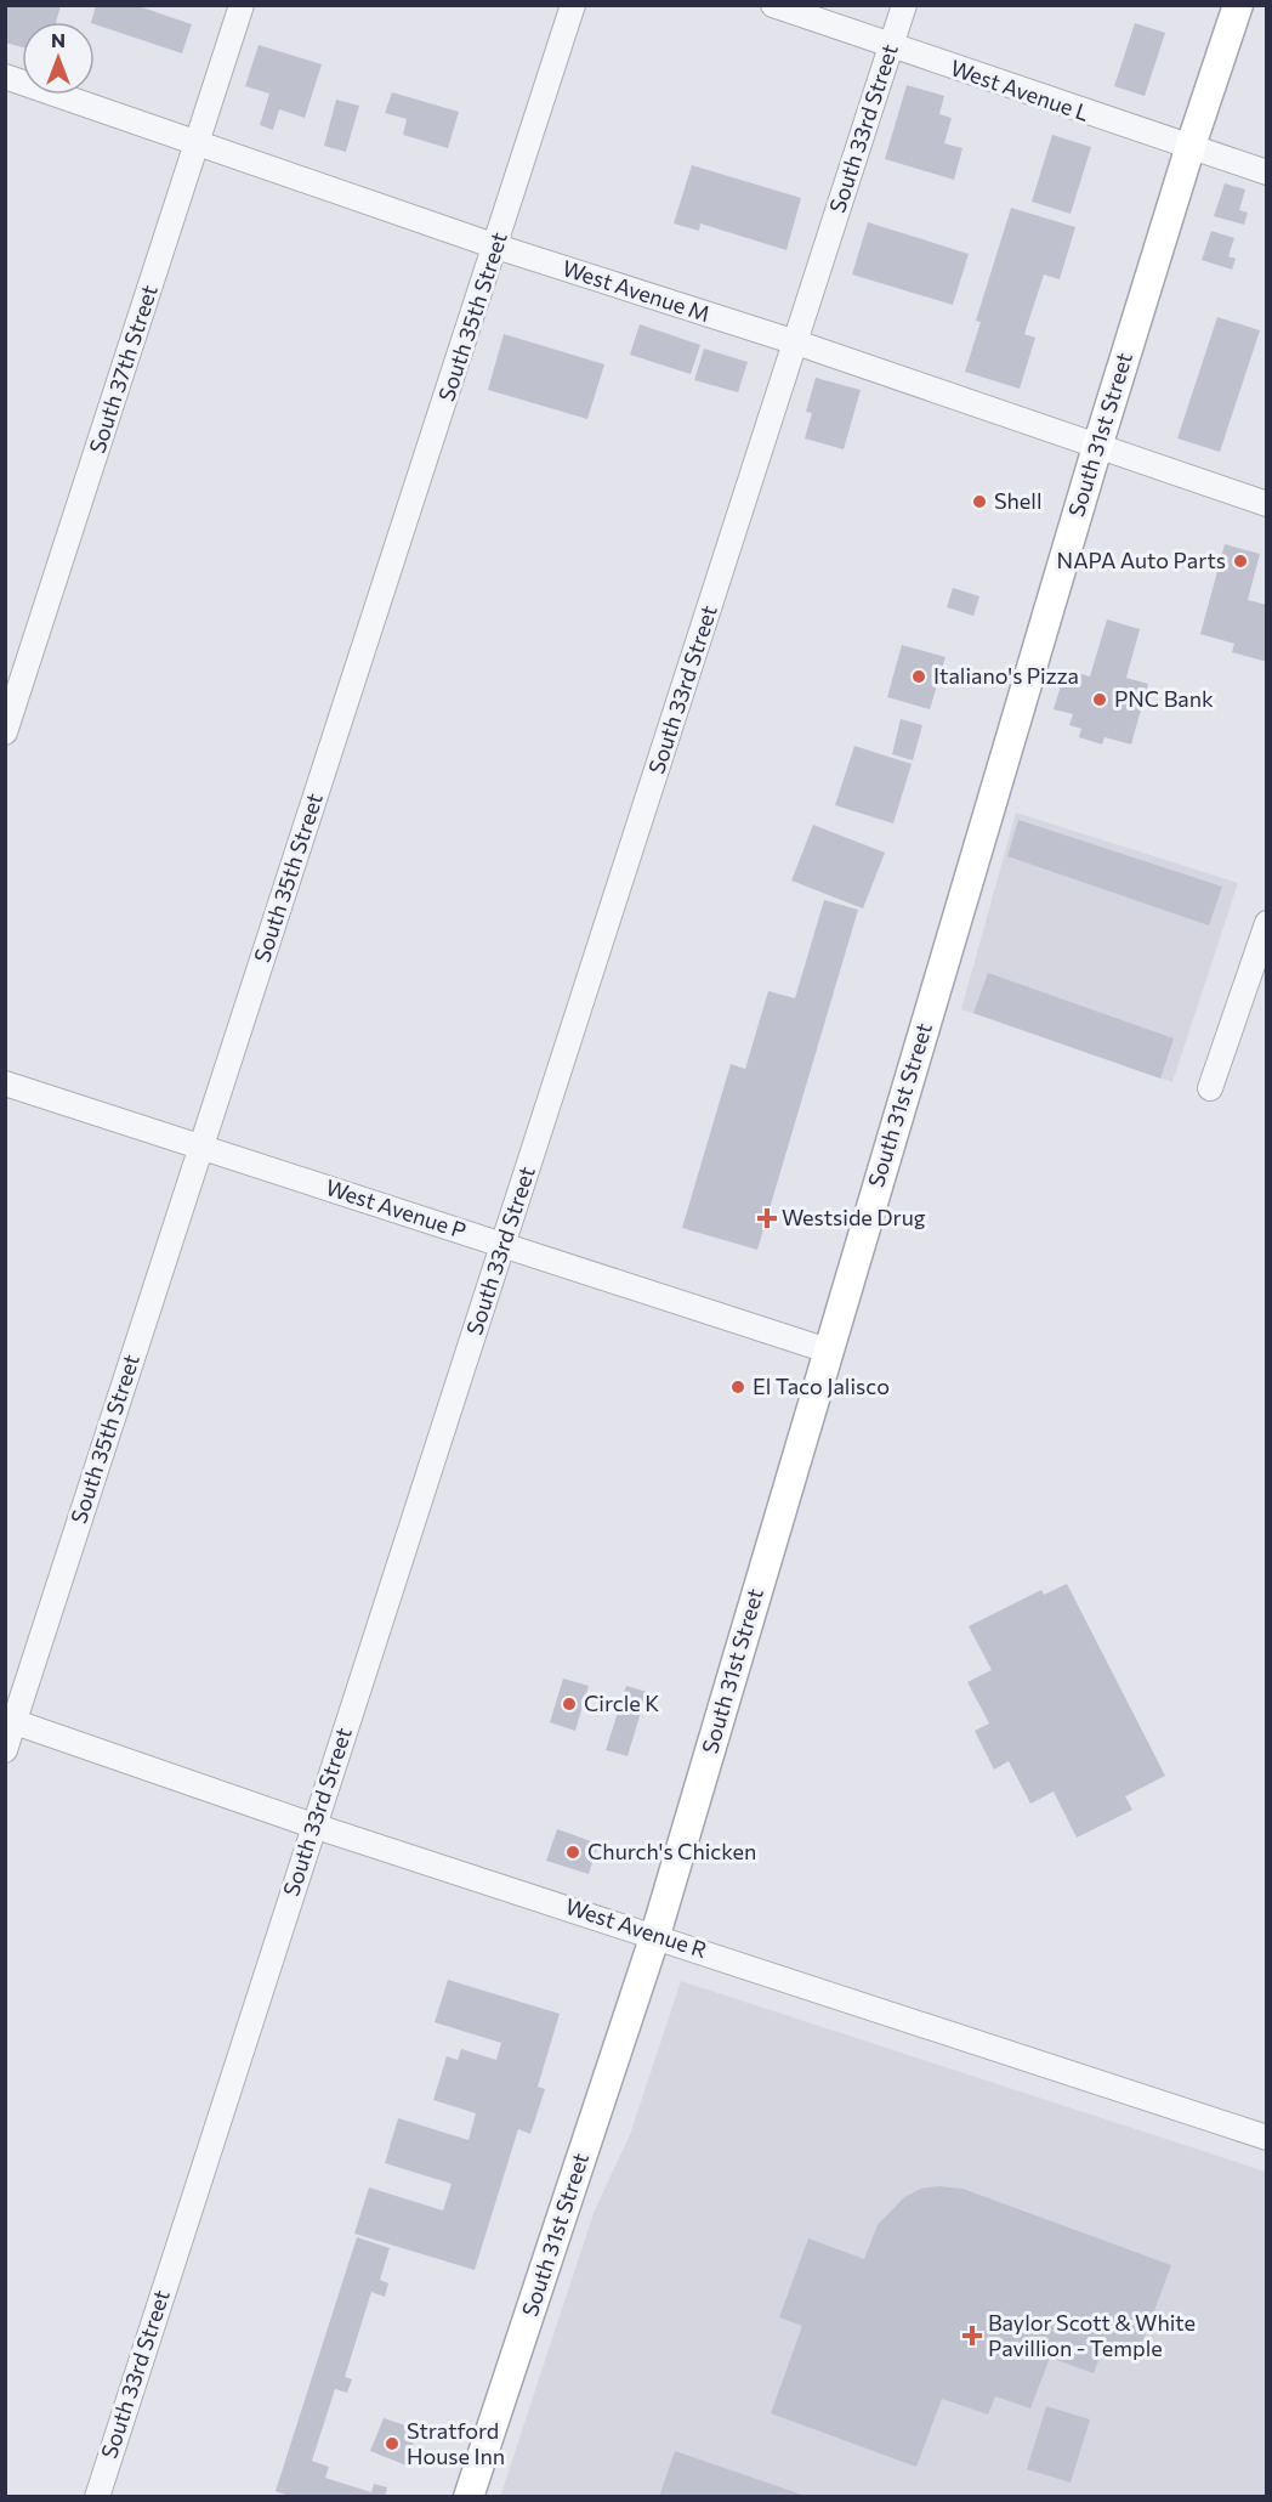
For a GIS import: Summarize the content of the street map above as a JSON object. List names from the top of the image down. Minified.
{"streets":{"main road":["South 31st Street"],"street":["West Avenue L","South 33rd Street","West Avenue M","South 35th Street","South 37th Street","West Avenue P","West Avenue R"]},"crossings":[["West Avenue L","South 33rd Street"],["West Avenue L","South 31st Street"],["South 33rd Street","West Avenue M"],["South 33rd Street","West Avenue P"],["South 33rd Street","West Avenue R"],["West Avenue M","South 35th Street"],["West Avenue M","South 37th Street"],["West Avenue M","South 31st Street"],["South 35th Street","West Avenue P"],["South 35th Street","West Avenue R"],["South 31st Street","West Avenue P"],["South 31st Street","West Avenue R"]],"places":{"other":["Shell","NAPA Auto Parts","Italiano's Pizza","PNC Bank","El Taco Jalisco","Circle K","Church's Chicken","Stratford House Inn"],"health":["Westside Drug","Baylor Scott & White Pavillion - Temple"]},"north":"top"}
